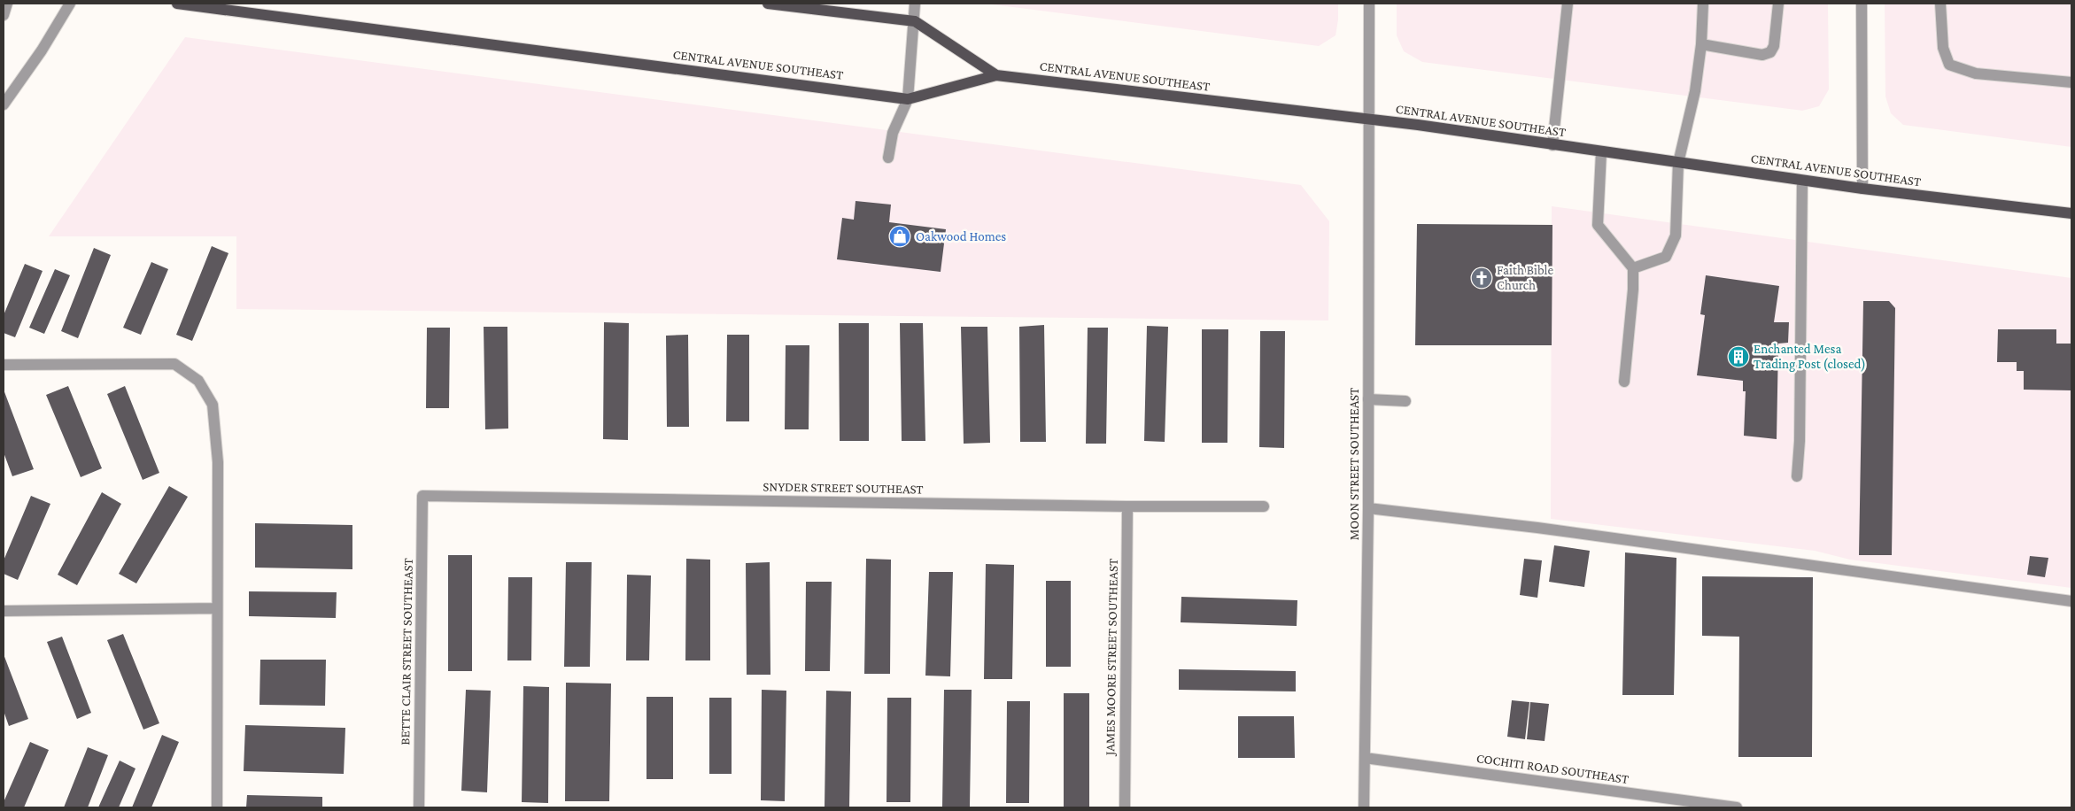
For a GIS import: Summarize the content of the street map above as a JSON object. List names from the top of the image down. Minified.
{"streets":{"main road":["CENTRAL AVENUE SOUTHEAST"],"street":["MOON STREET SOUTHEAST","SNYDER STREET SOUTHEAST","BETTE CLAIR STREET SOUTHEAST","JAMES MOORE STREET SOUTHEAST","COCHITI ROAD SOUTHEAST"]},"crossings":[["CENTRAL AVENUE SOUTHEAST","MOON STREET SOUTHEAST"],["MOON STREET SOUTHEAST","COCHITI ROAD SOUTHEAST"],["SNYDER STREET SOUTHEAST","BETTE CLAIR STREET SOUTHEAST"],["SNYDER STREET SOUTHEAST","JAMES MOORE STREET SOUTHEAST"]],"places":{"shop":["Oakwood Homes"],"church":["Faith Bible Church"],"building":["Enchanted Mesa Trading Post (closed)"]}}
